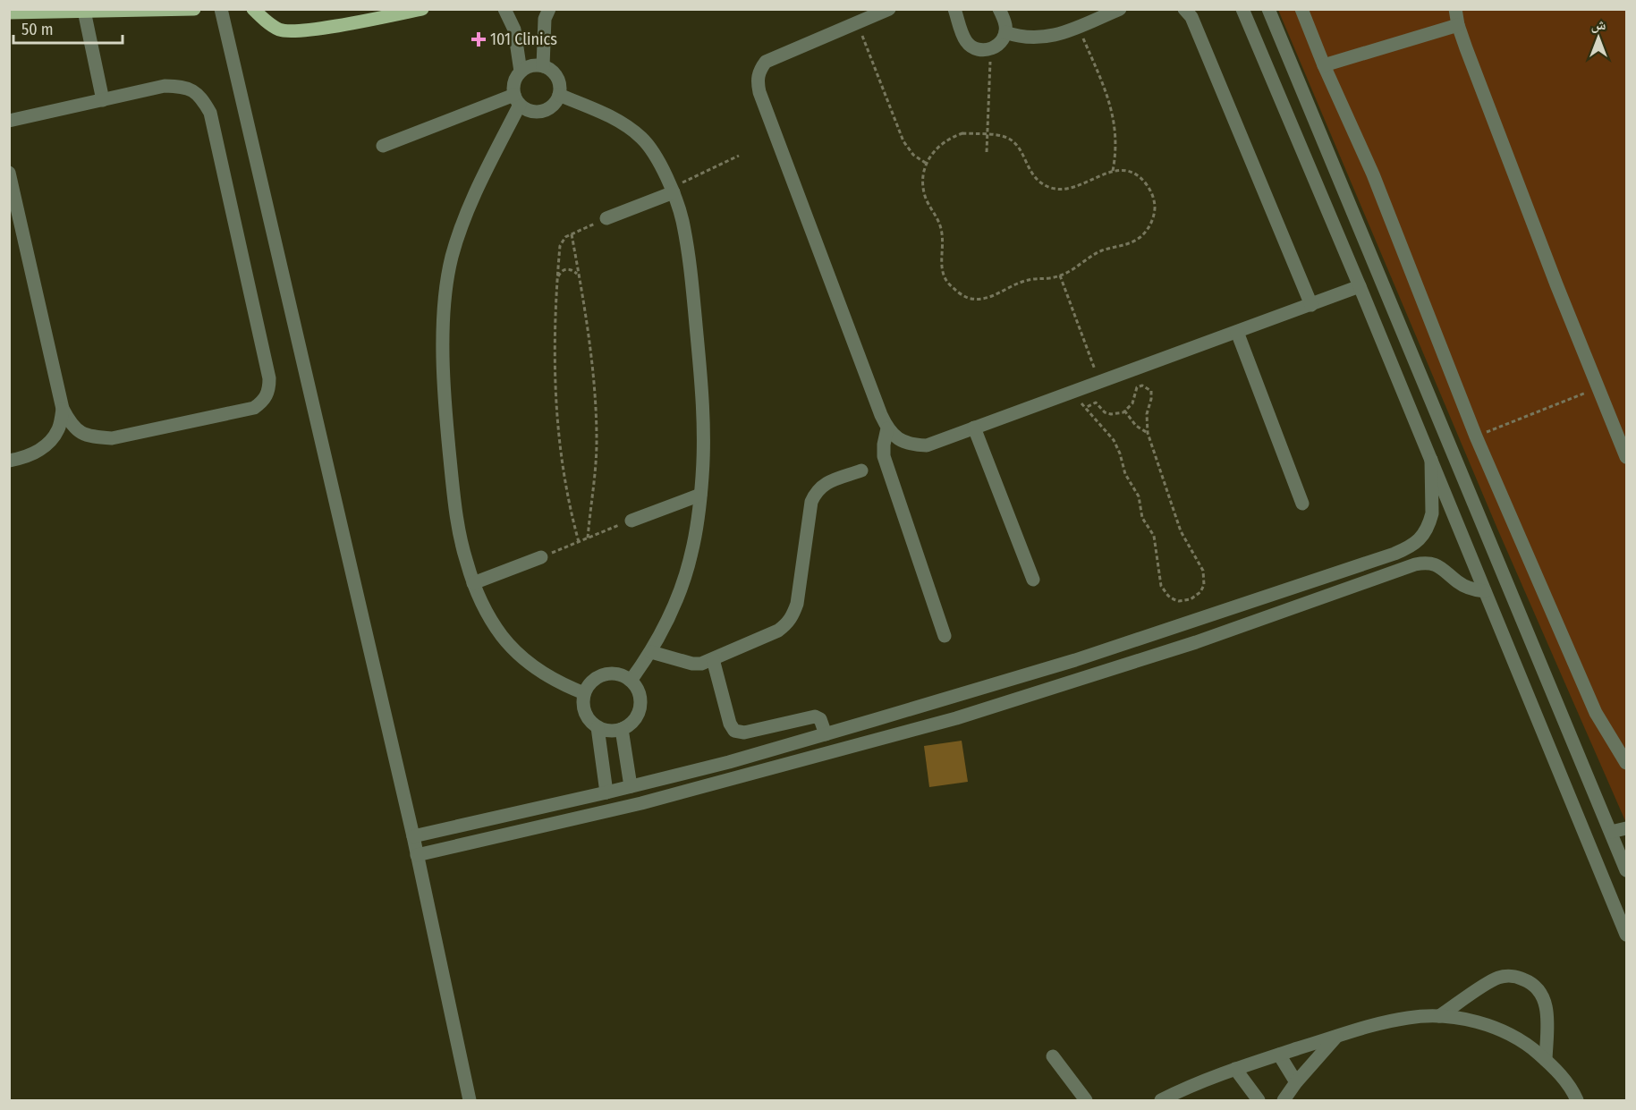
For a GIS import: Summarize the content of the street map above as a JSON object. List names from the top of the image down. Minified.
{"places":{"health":["101 Clinics"]},"scale_bar":"50 m","north":"top"}
